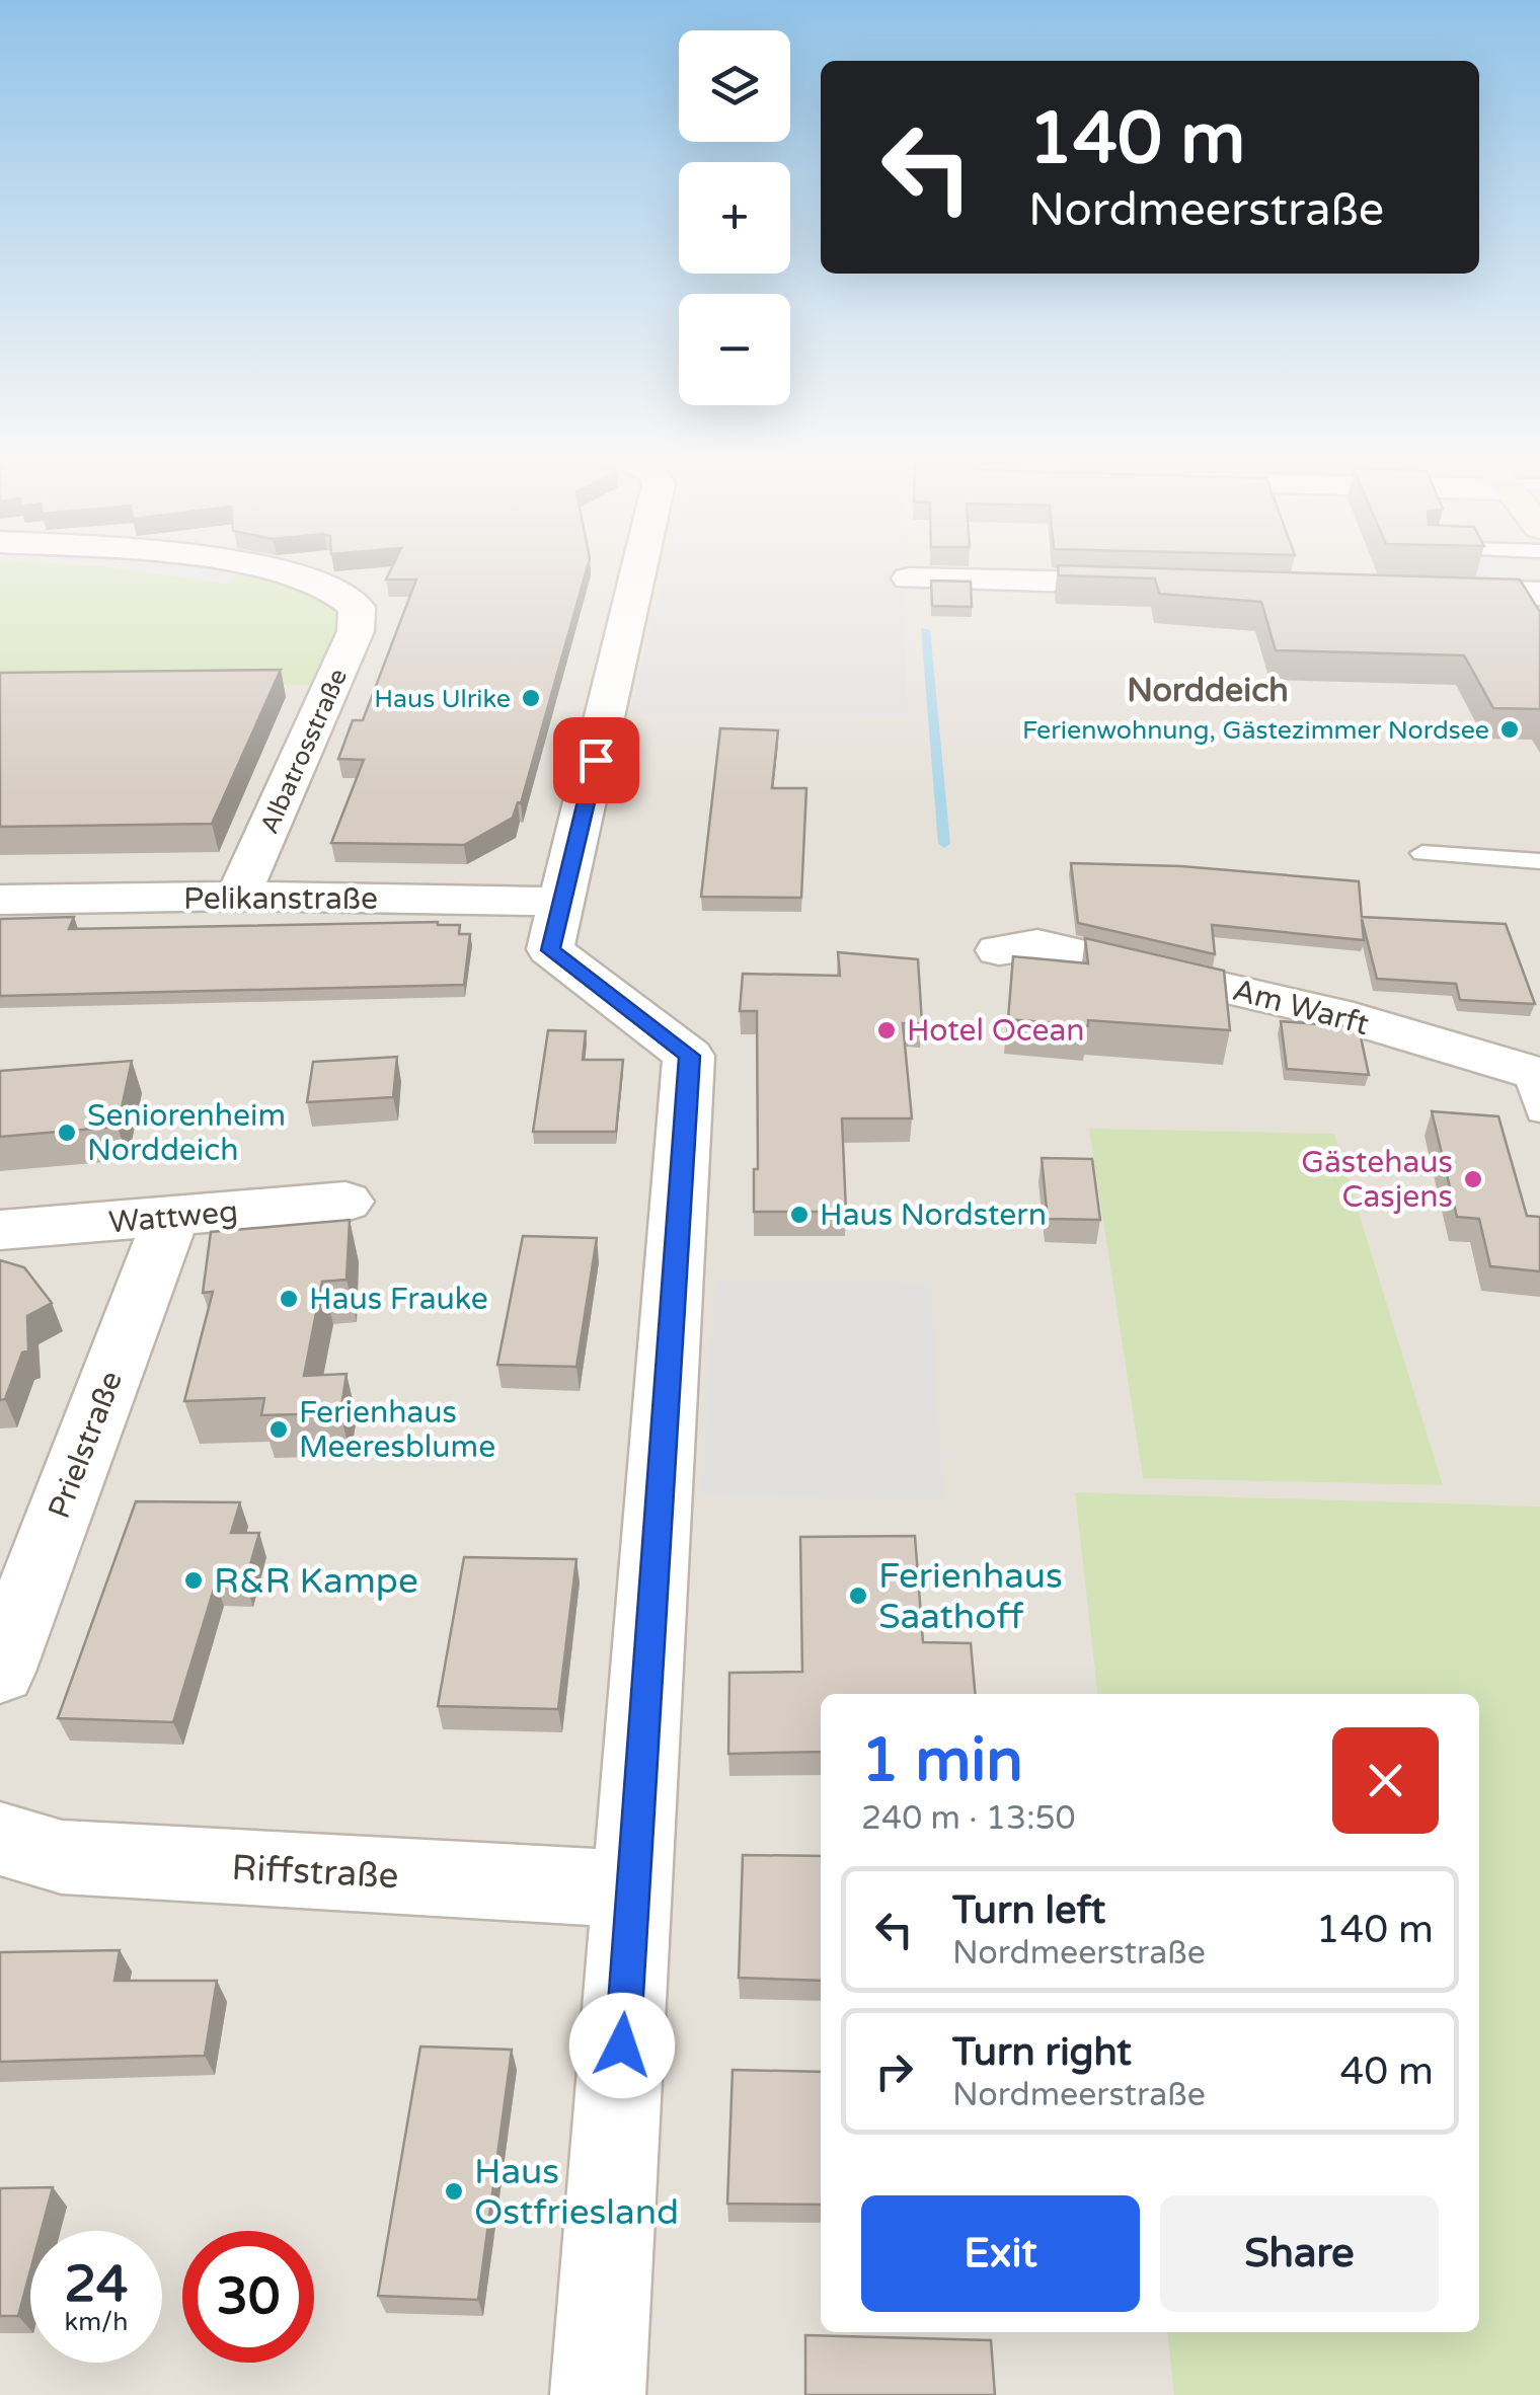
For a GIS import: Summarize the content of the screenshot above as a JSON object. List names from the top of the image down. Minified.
{"streets":{"street":["Albatrosstraße","Pelikanstraße","Am Warft","Wattweg","Prielstraße","Riffstraße"]},"crossings":[["Albatrosstraße","Pelikanstraße"],["Wattweg","Prielstraße"]],"districts":["Norddeich"],"places":["Haus Ulrike","Ferienwohnung, Gästezimmer Nordsee","Hotel Ocean","Seniorenheim Norddeich","Gästehaus Casjens","Haus Nordstern","Haus Frauke","Ferienhaus Meeresblume","R&R Kampe","Ferienhaus Saathoff","Haus Ostfriesland"],"page":{"map_buttons":["+","−"],"turn":["140 m","Nordmeerstraße"],"heading":["1 min","240 m · 13:50"],"list":[{"name":"Turn left","note":"Nordmeerstraße","value":"140 m"},{"name":"Turn right","note":"Nordmeerstraße","value":"40 m"}],"buttons":["Exit","Share"],"speed":"24 km/h","limit":"30"}}
